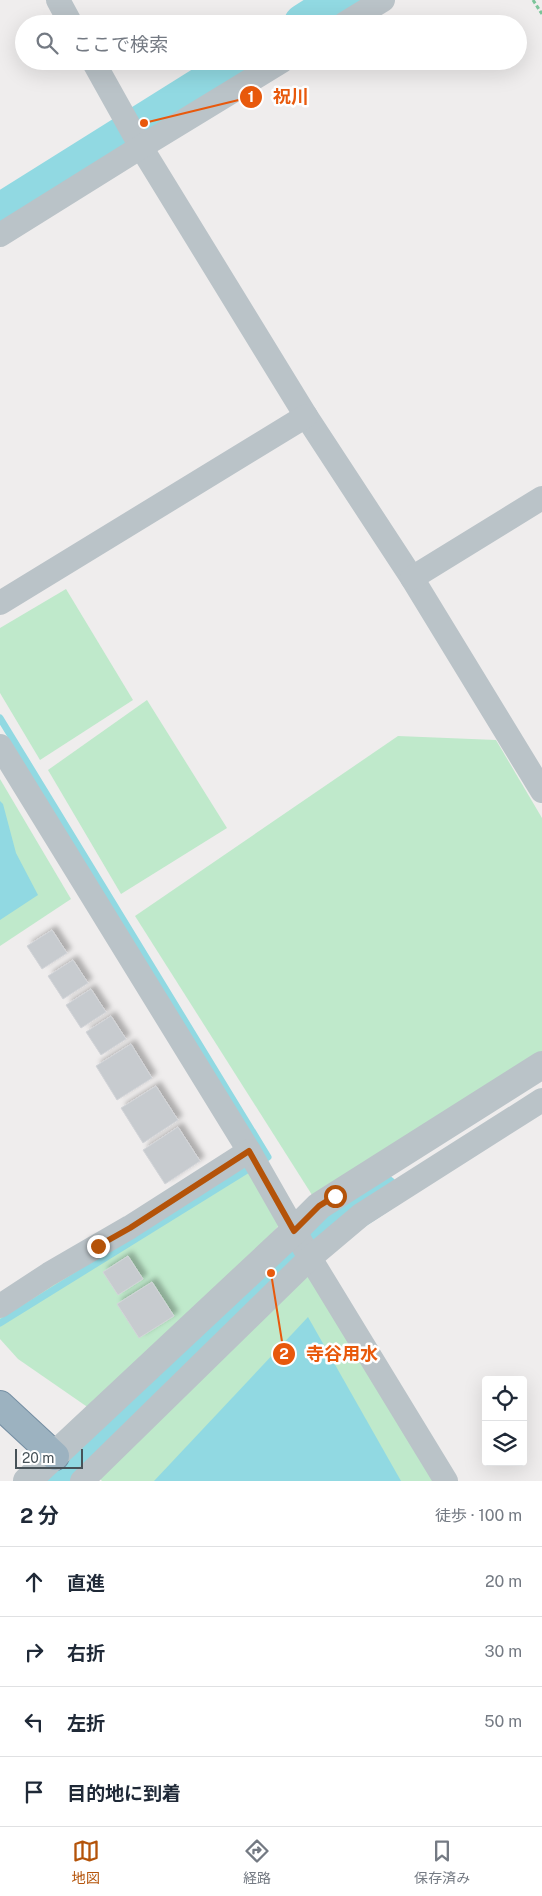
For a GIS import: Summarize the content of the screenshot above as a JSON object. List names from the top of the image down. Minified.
{"places":["祝川","寺谷用水"],"scale_bar":"20 m","page":{"search":"ここで検索","scale":"20 m","heading":["2 分","徒歩 · 100 m"],"list":[["直進","20 m"],["右折","30 m"],["左折","50 m"],"目的地に到着"],"nav":["地図","経路","保存済み"]}}
